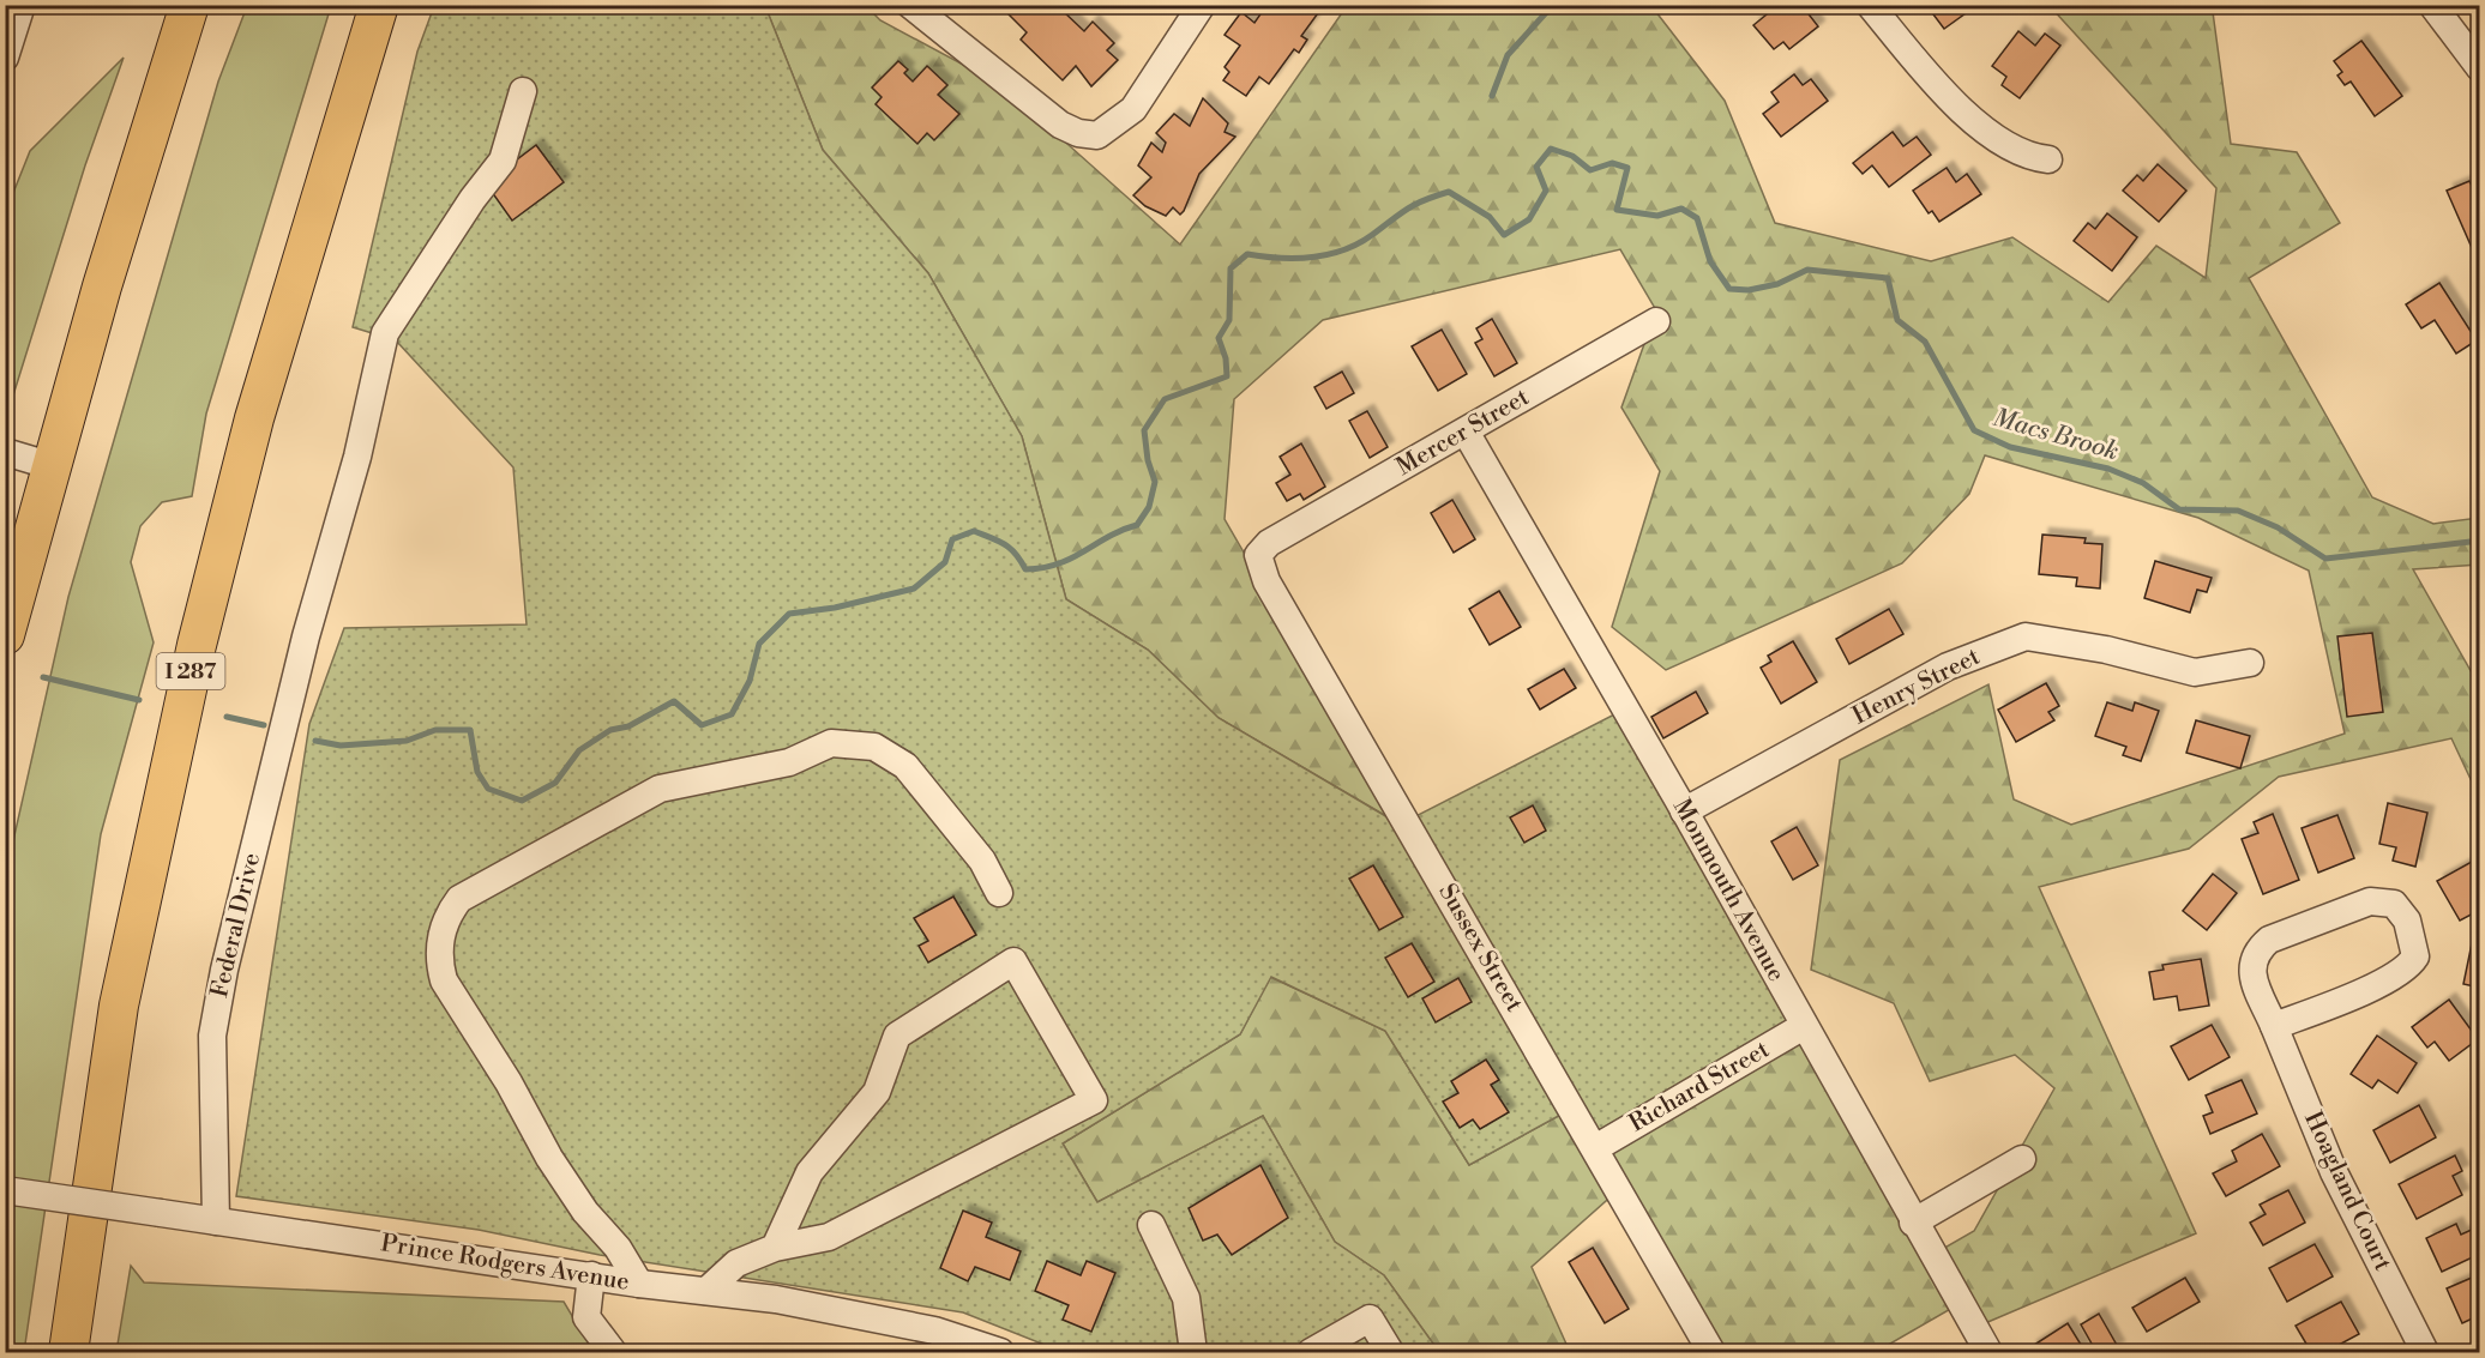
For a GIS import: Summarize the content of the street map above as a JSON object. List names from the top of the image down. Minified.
{"streets":{"highway":["I 287"],"street":["Mercer Street","Henry Street","Monmouth Avenue","Federal Drive","Sussex Street","Richard Street","Hoagland Court","Prince Rodgers Avenue"]},"crossings":[["Mercer Street","Monmouth Avenue"],["Mercer Street","Sussex Street"],["Henry Street","Monmouth Avenue"],["Monmouth Avenue","Richard Street"],["Federal Drive","Prince Rodgers Avenue"],["Sussex Street","Richard Street"]],"water":["Macs Brook"]}
